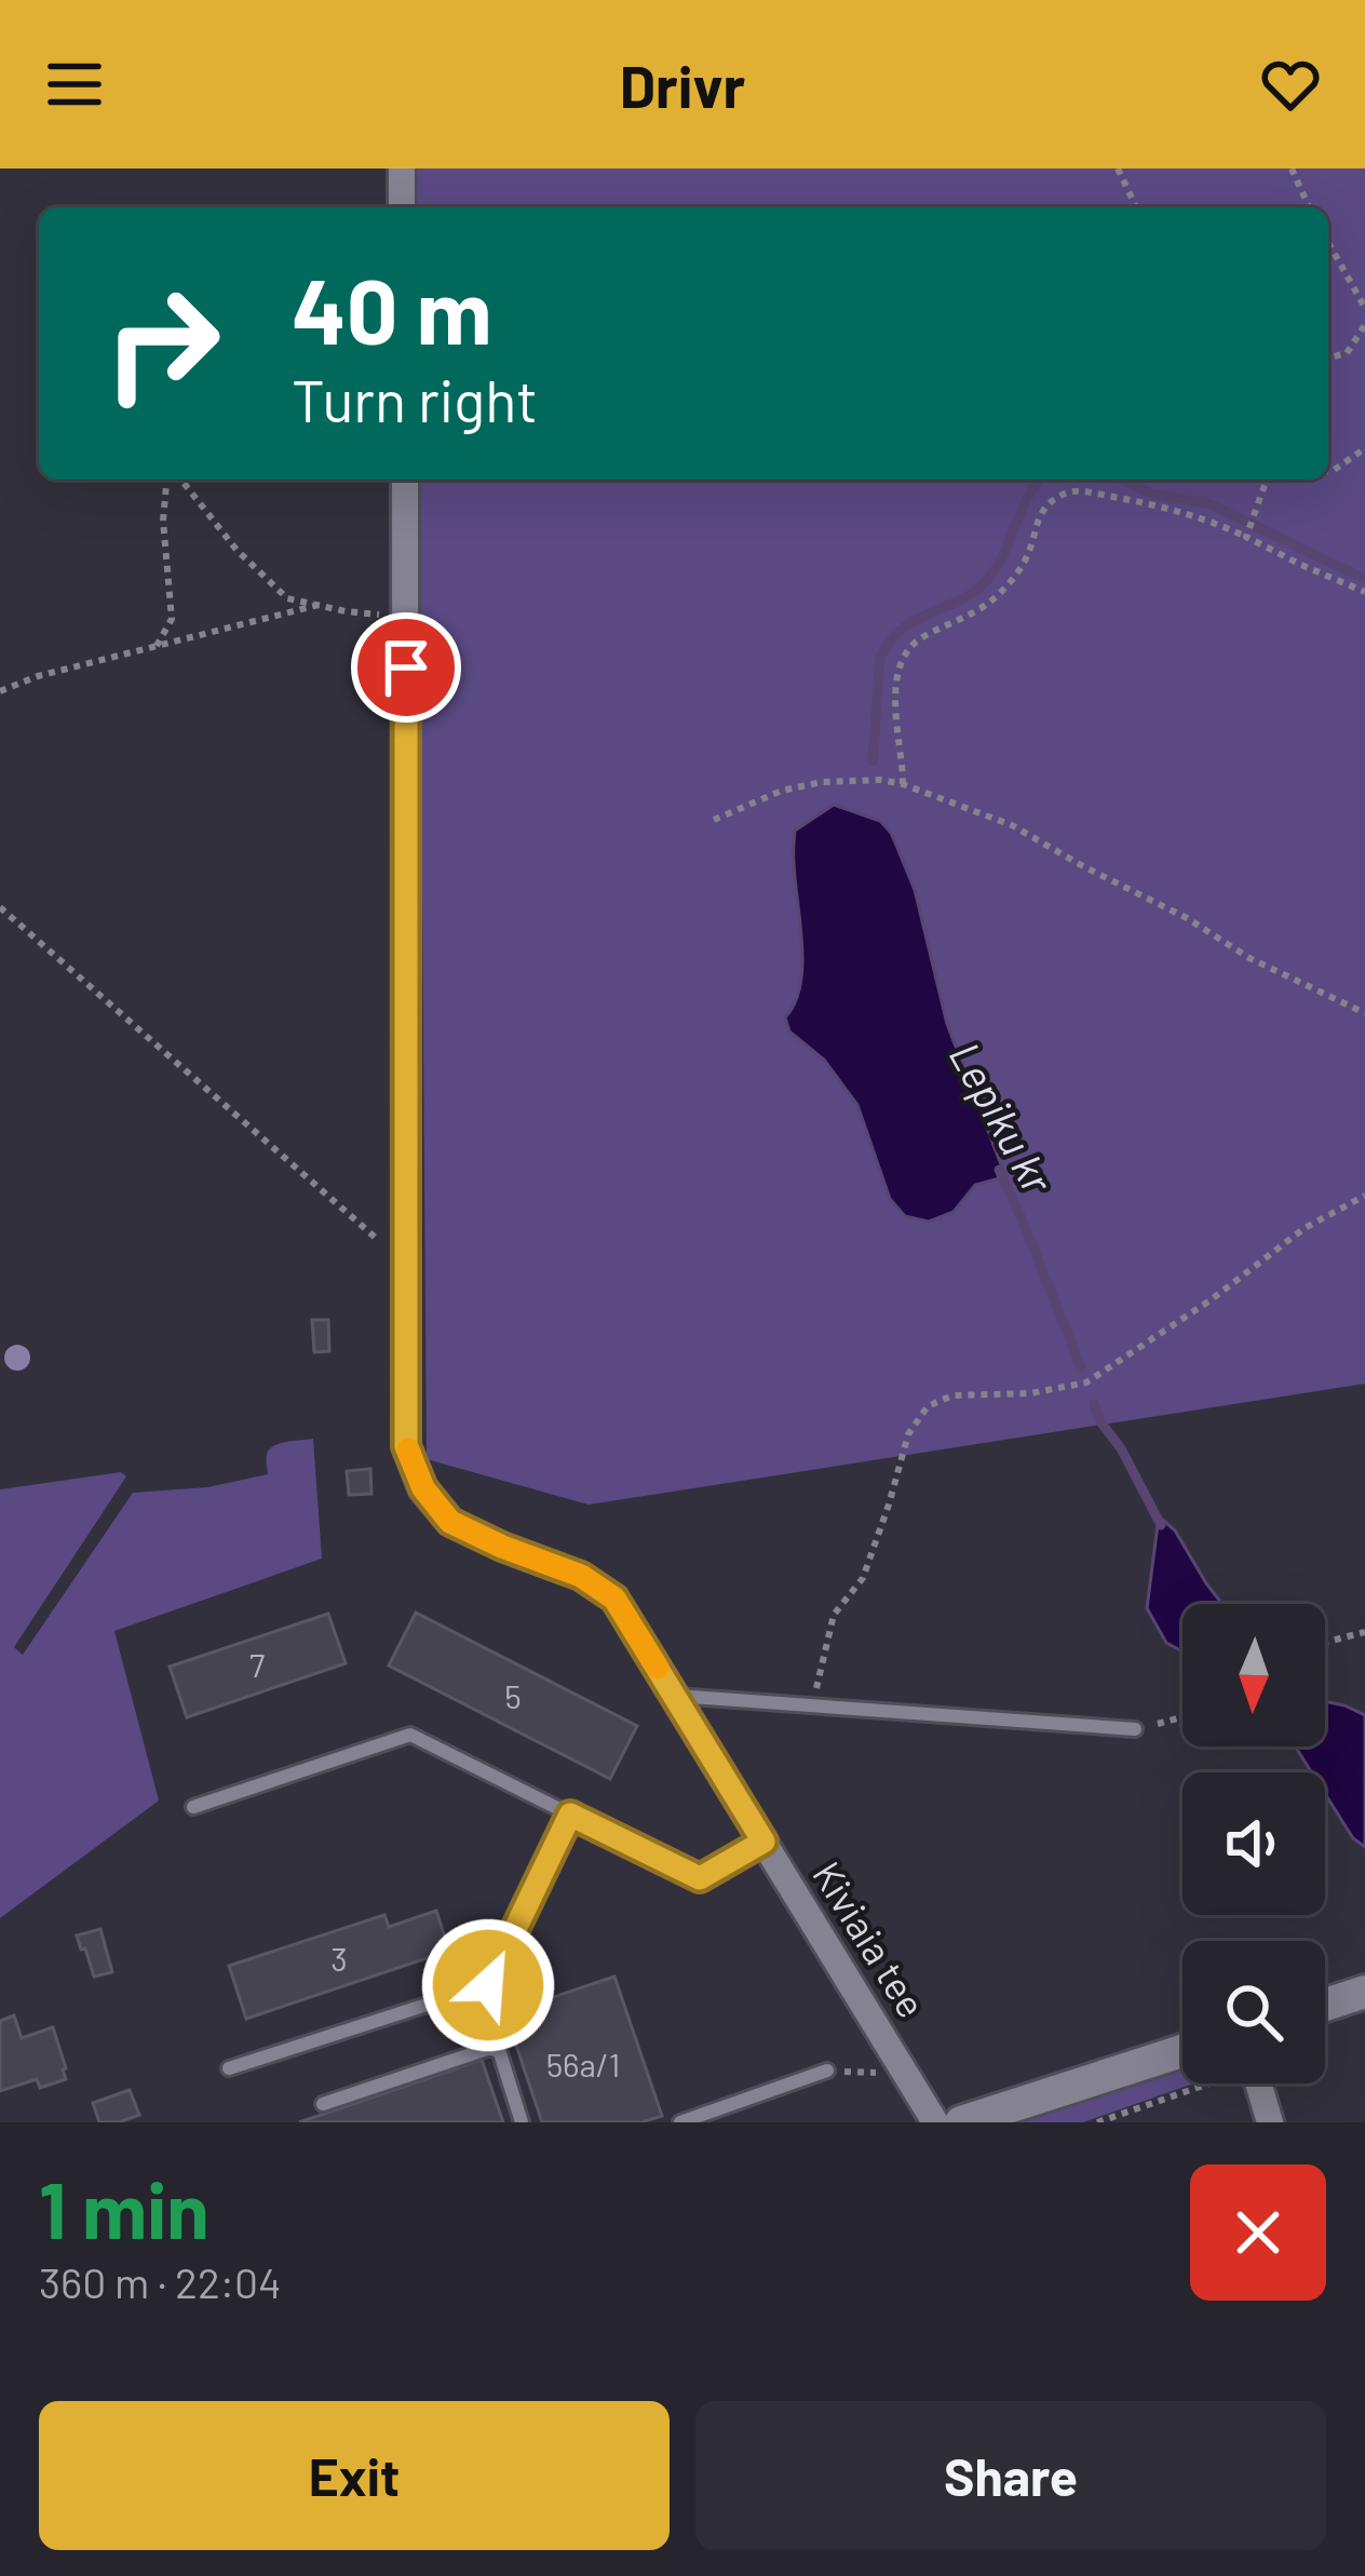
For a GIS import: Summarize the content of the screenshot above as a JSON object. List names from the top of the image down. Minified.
{"streets":{"street":["Kiviaia tee"]},"water":["Lepiku kr"],"house_numbers":["7","5","3","56a/1"],"north":"bottom","page":{"header":"Drivr","turn":["40 m","Turn right"],"heading":["1 min","360 m · 22:04"],"buttons":["Exit","Share"]}}
